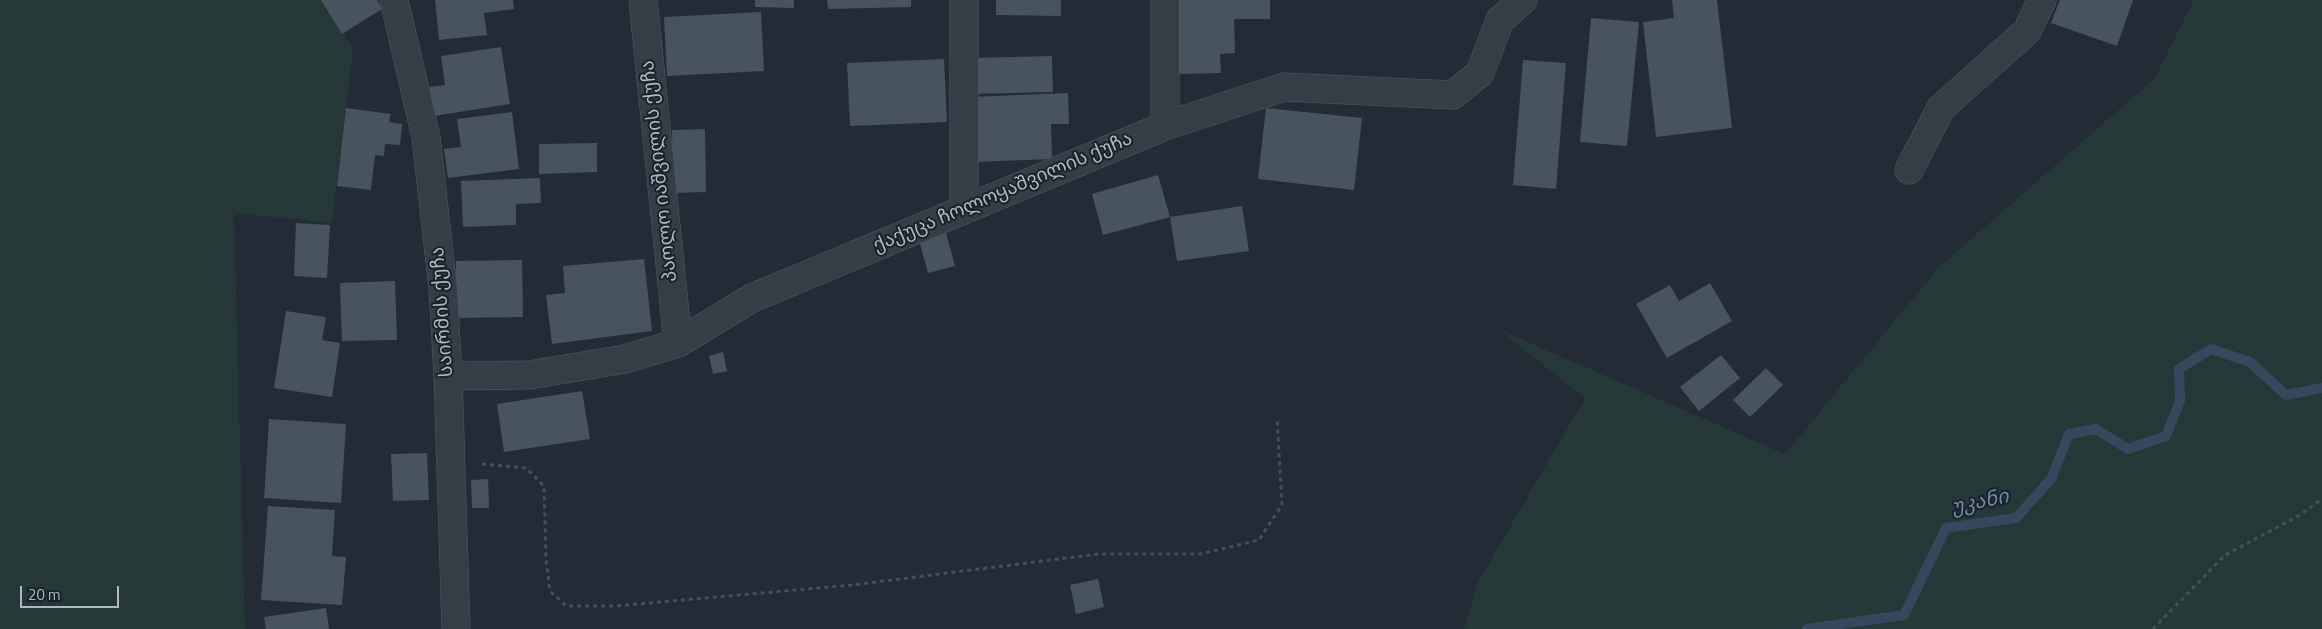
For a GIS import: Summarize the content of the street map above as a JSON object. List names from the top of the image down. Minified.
{"streets":{"street":["პაოლო იაშვილის ქუჩა","ქაქუცა ჩოლოყაშვილის ქუჩა","საირმის ქუჩა"]},"crossings":[["პაოლო იაშვილის ქუჩა","ქაქუცა ჩოლოყაშვილის ქუჩა"],["ქაქუცა ჩოლოყაშვილის ქუჩა","საირმის ქუჩა"]],"water":["უკანი"],"scale_bar":"20 m"}
